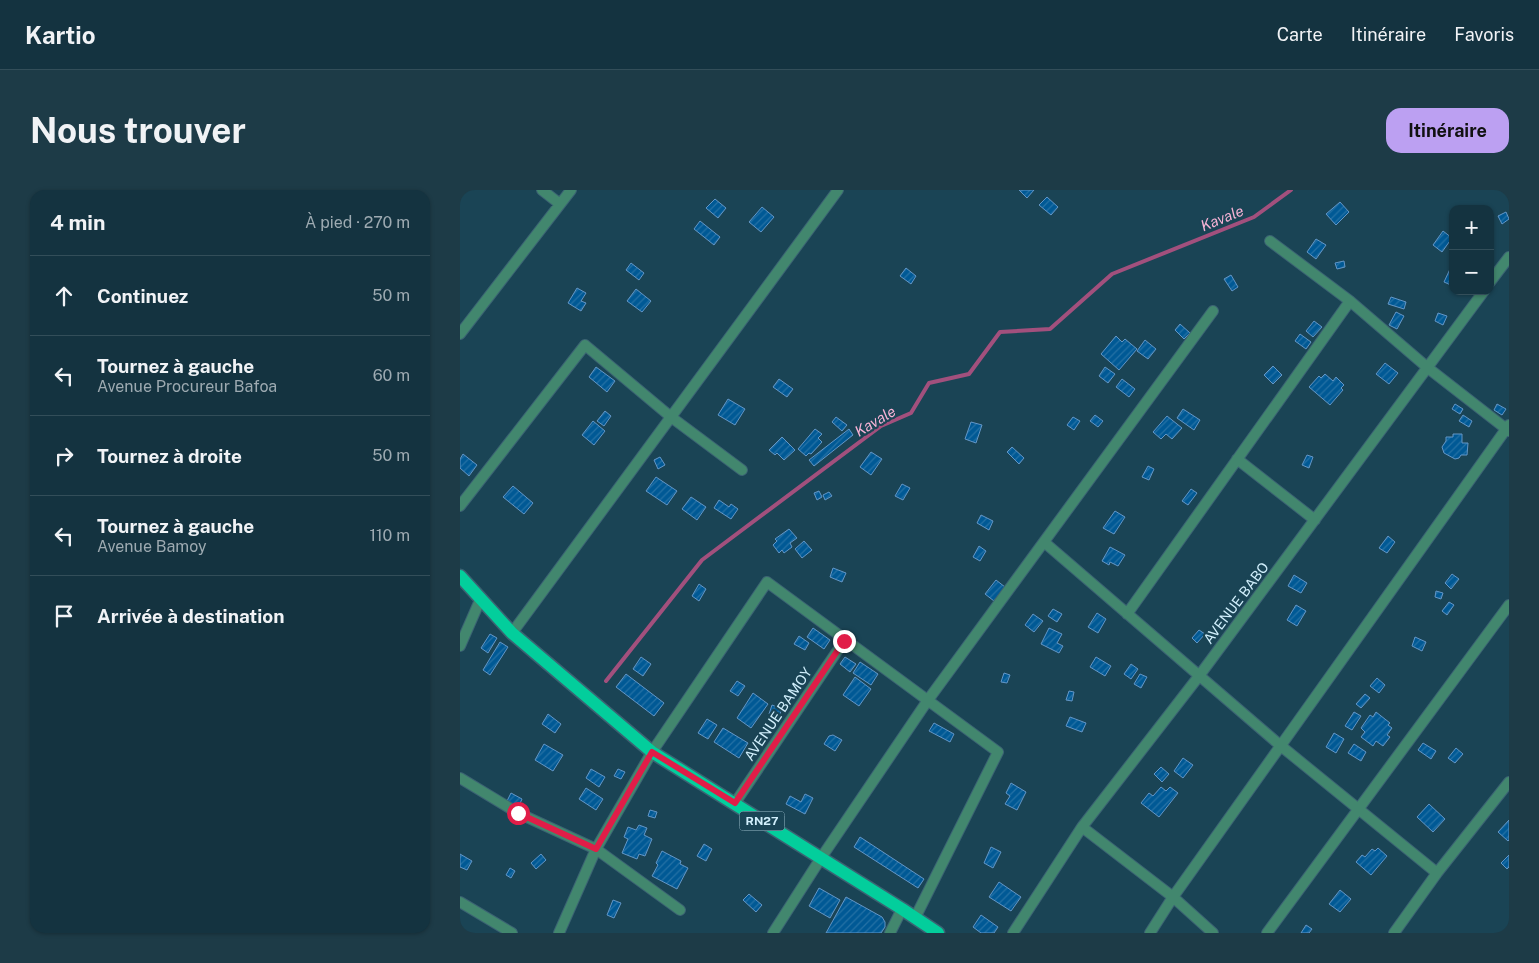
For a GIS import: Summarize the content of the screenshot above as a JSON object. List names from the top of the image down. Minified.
{"streets":{"main road":["RN27"],"street":["AVENUE BABO","AVENUE BAMOY"]},"crossings":[["AVENUE BAMOY","RN27"]],"water":["Kavale"],"page":{"header":"Kartio","nav":["Carte","Itinéraire","Favoris"],"buttons":"Itinéraire","title":"Nous trouver","heading":["4 min","À pied · 270 m"],"map_buttons":["+","−"],"list":[["Continuez","50 m"],["Tournez à gauche","Avenue Procureur Bafoa","60 m"],["Tournez à droite","50 m"],["Tournez à gauche","Avenue Bamoy","110 m"],"Arrivée à destination"]}}
